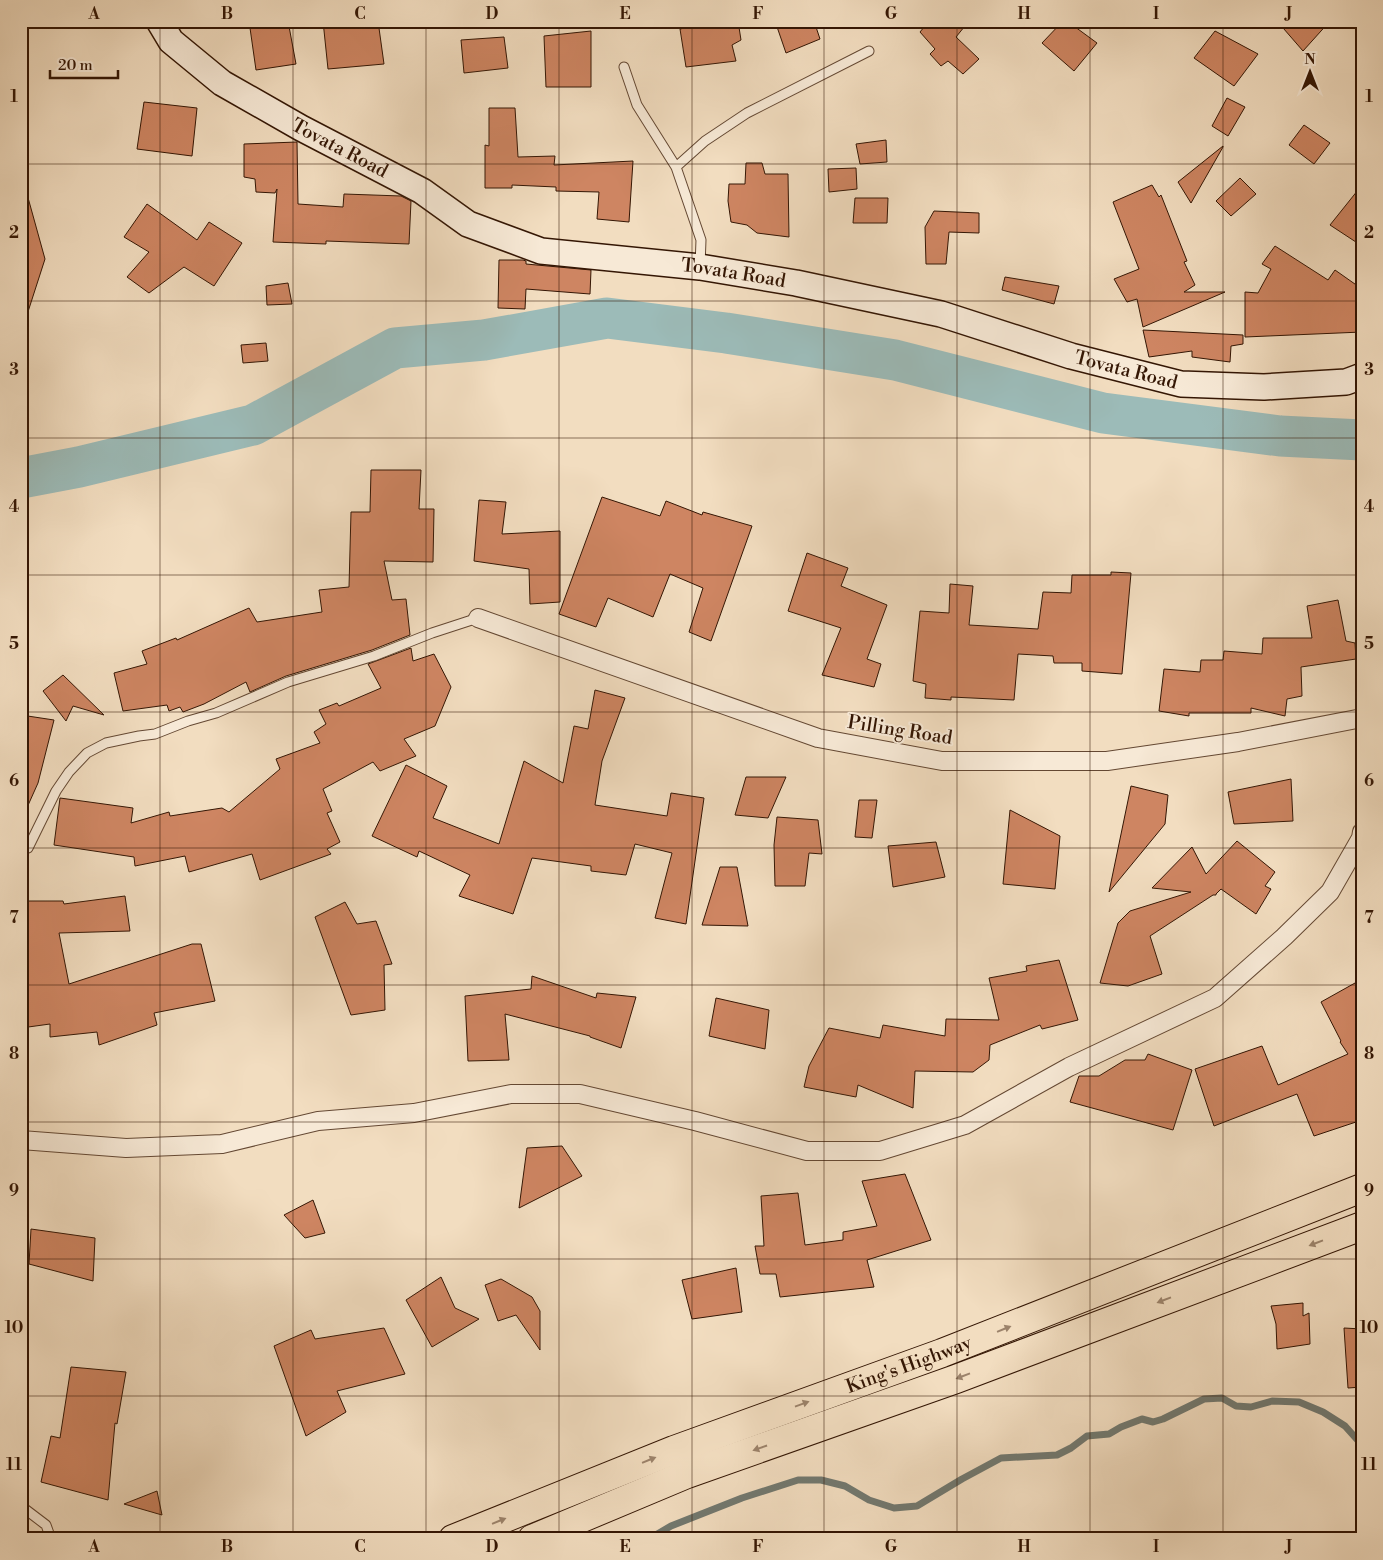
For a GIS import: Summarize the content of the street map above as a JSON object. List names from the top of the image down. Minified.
{"streets":{"highway":["King's Highway"],"street":["Tovata Road","Pilling Road"]},"scale_bar":"20 m","north":"top","grid":{"columns":["A","B","C","D","E","F","G","H","I","J"],"rows":["1","2","3","4","5","6","7","8","9","10","11"]}}
